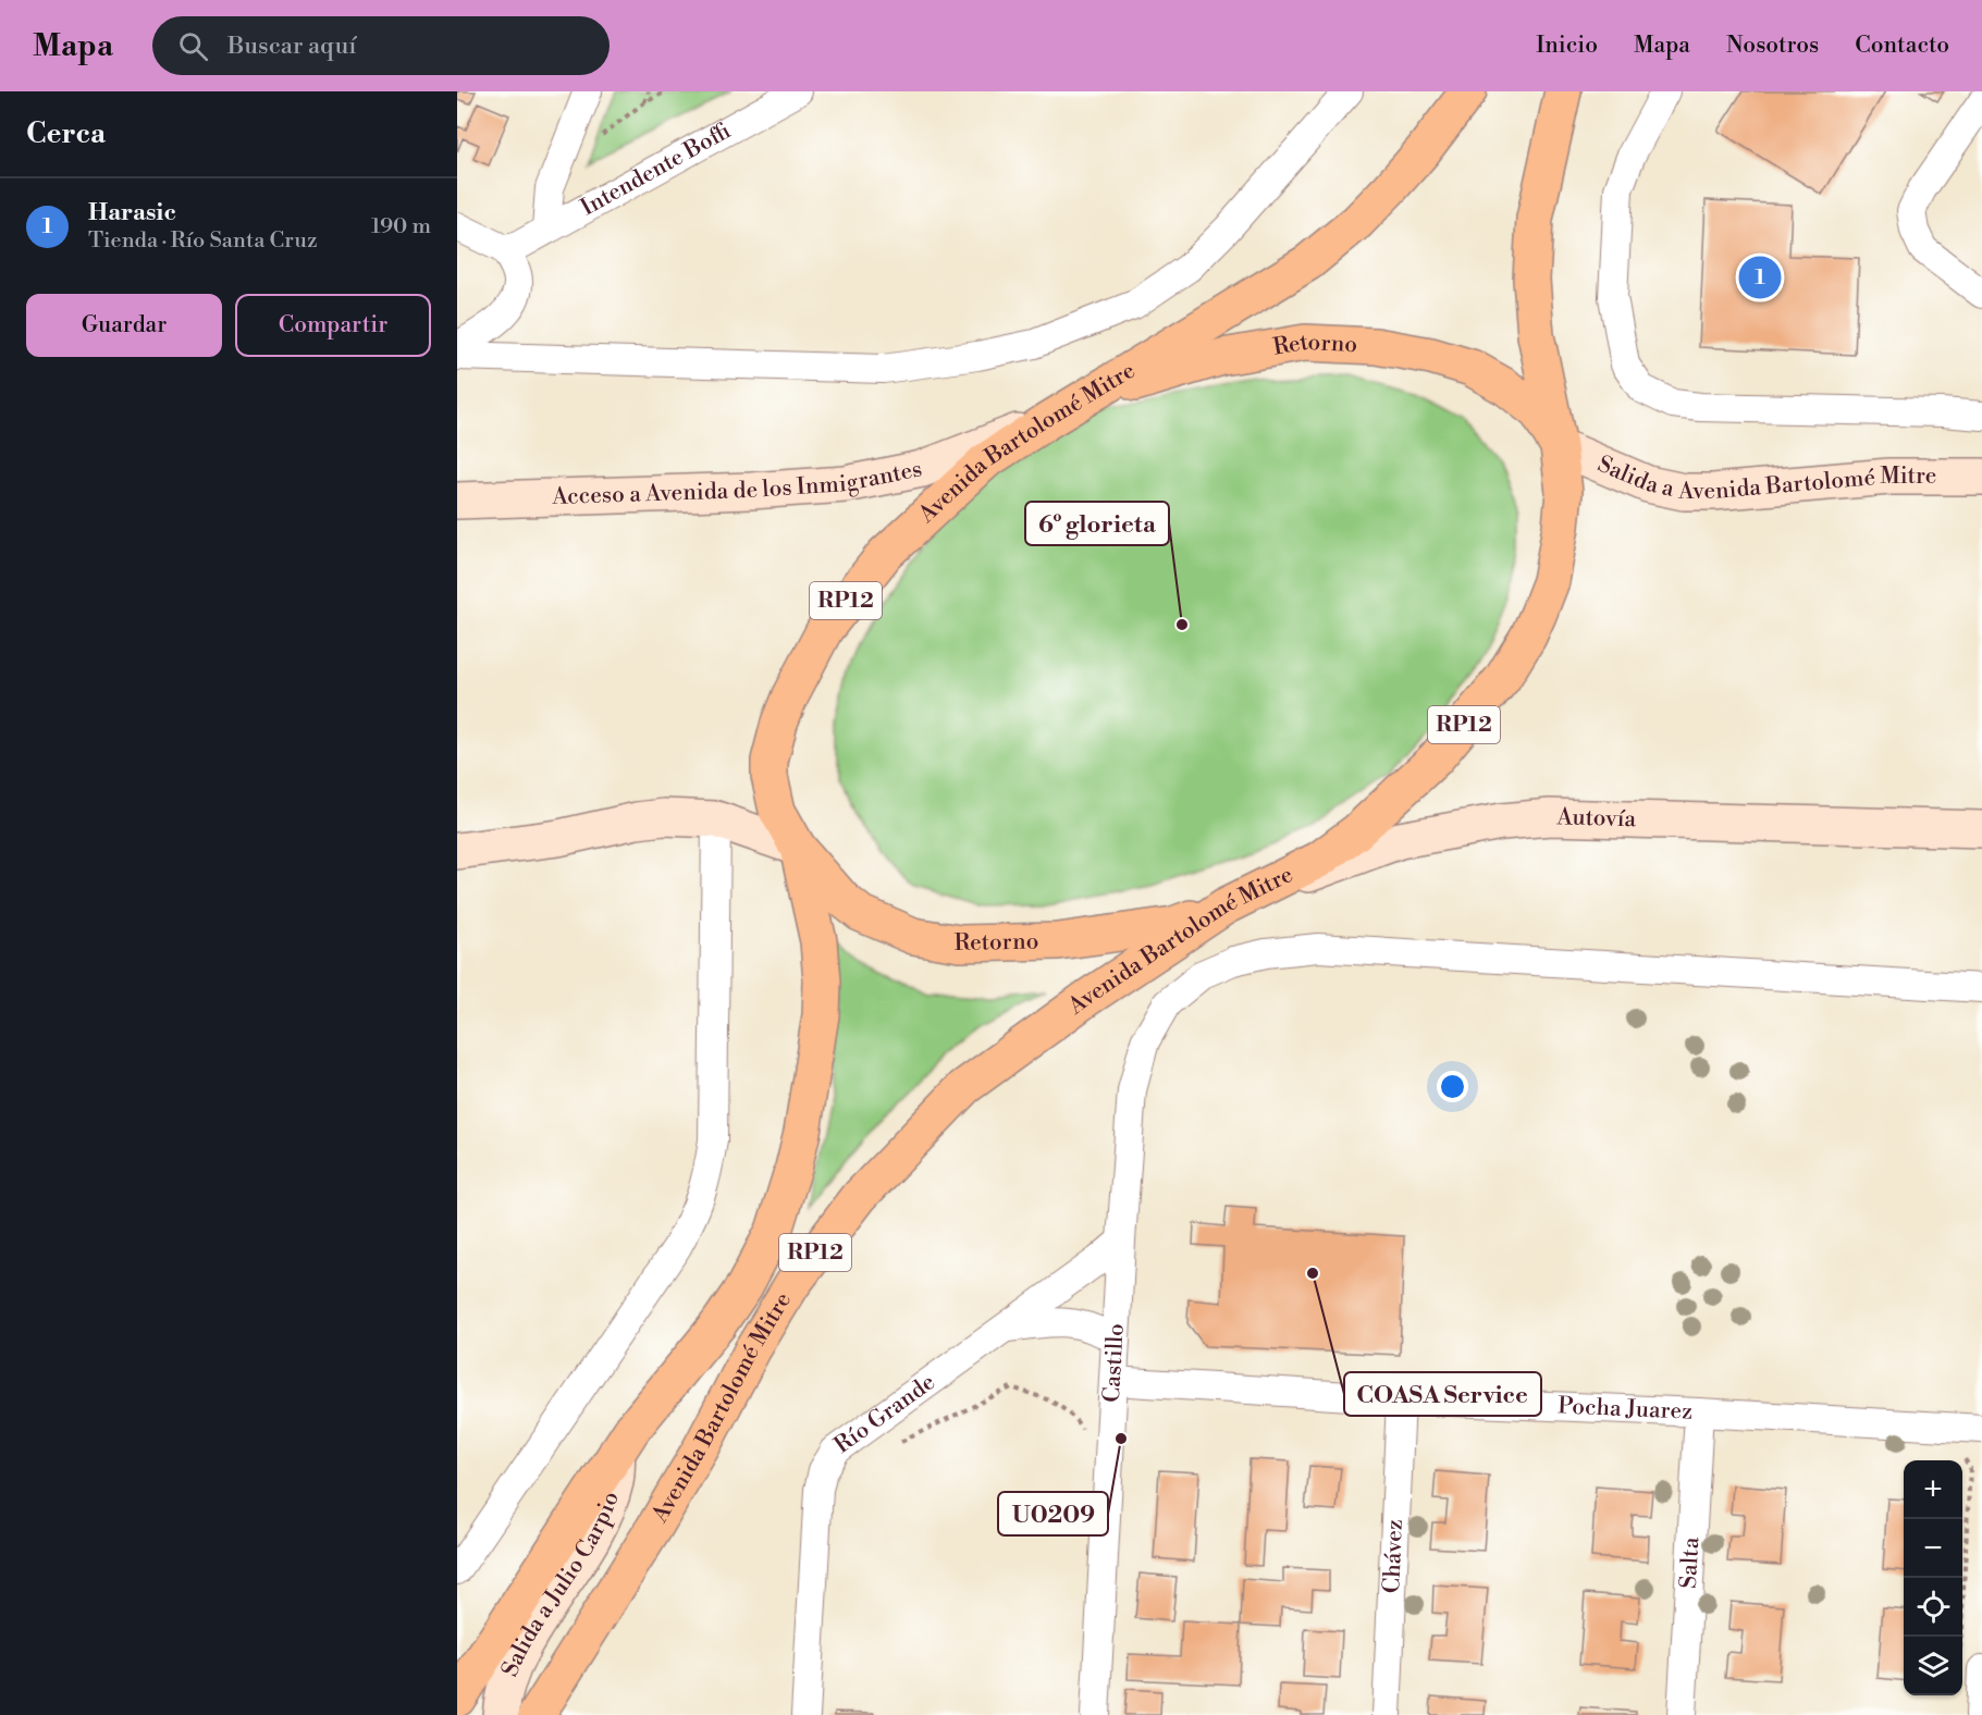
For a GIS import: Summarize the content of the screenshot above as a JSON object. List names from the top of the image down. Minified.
{"streets":{"main road":["Retorno","Avenida Bartolomé Mitre","RP12"],"street":["Intendente Boffi","Salida a Avenida Bartolomé Mitre","Acceso a Avenida de los Inmigrantes","Autovía","Castillo","Pocha Juarez","Río Grande","Chávez","Salta","Salida a Julio Carpio"]},"crossings":[["Retorno","Avenida Bartolomé Mitre"],["Retorno","Salida a Avenida Bartolomé Mitre"],["Retorno","Acceso a Avenida de los Inmigrantes"],["Retorno","Autovía"],["Avenida Bartolomé Mitre","Salida a Avenida Bartolomé Mitre"],["Avenida Bartolomé Mitre","Acceso a Avenida de los Inmigrantes"],["Avenida Bartolomé Mitre","Autovía"],["Avenida Bartolomé Mitre","Salida a Julio Carpio"],["Castillo","Pocha Juarez"],["Castillo","Río Grande"],["Pocha Juarez","Chávez"],["Pocha Juarez","Salta"]],"places":["6º glorieta","COASA Service","U0209"],"page":{"header":"Mapa","search":"Buscar aquí","nav":["Inicio","Mapa","Nosotros","Contacto"],"heading":"Cerca","list":[{"mark":"1","name":"Harasic","note":"Tienda · Río Santa Cruz","value":"190 m"}],"pins":"1","buttons":["Guardar","Compartir"],"map_buttons":["+","−"]}}
